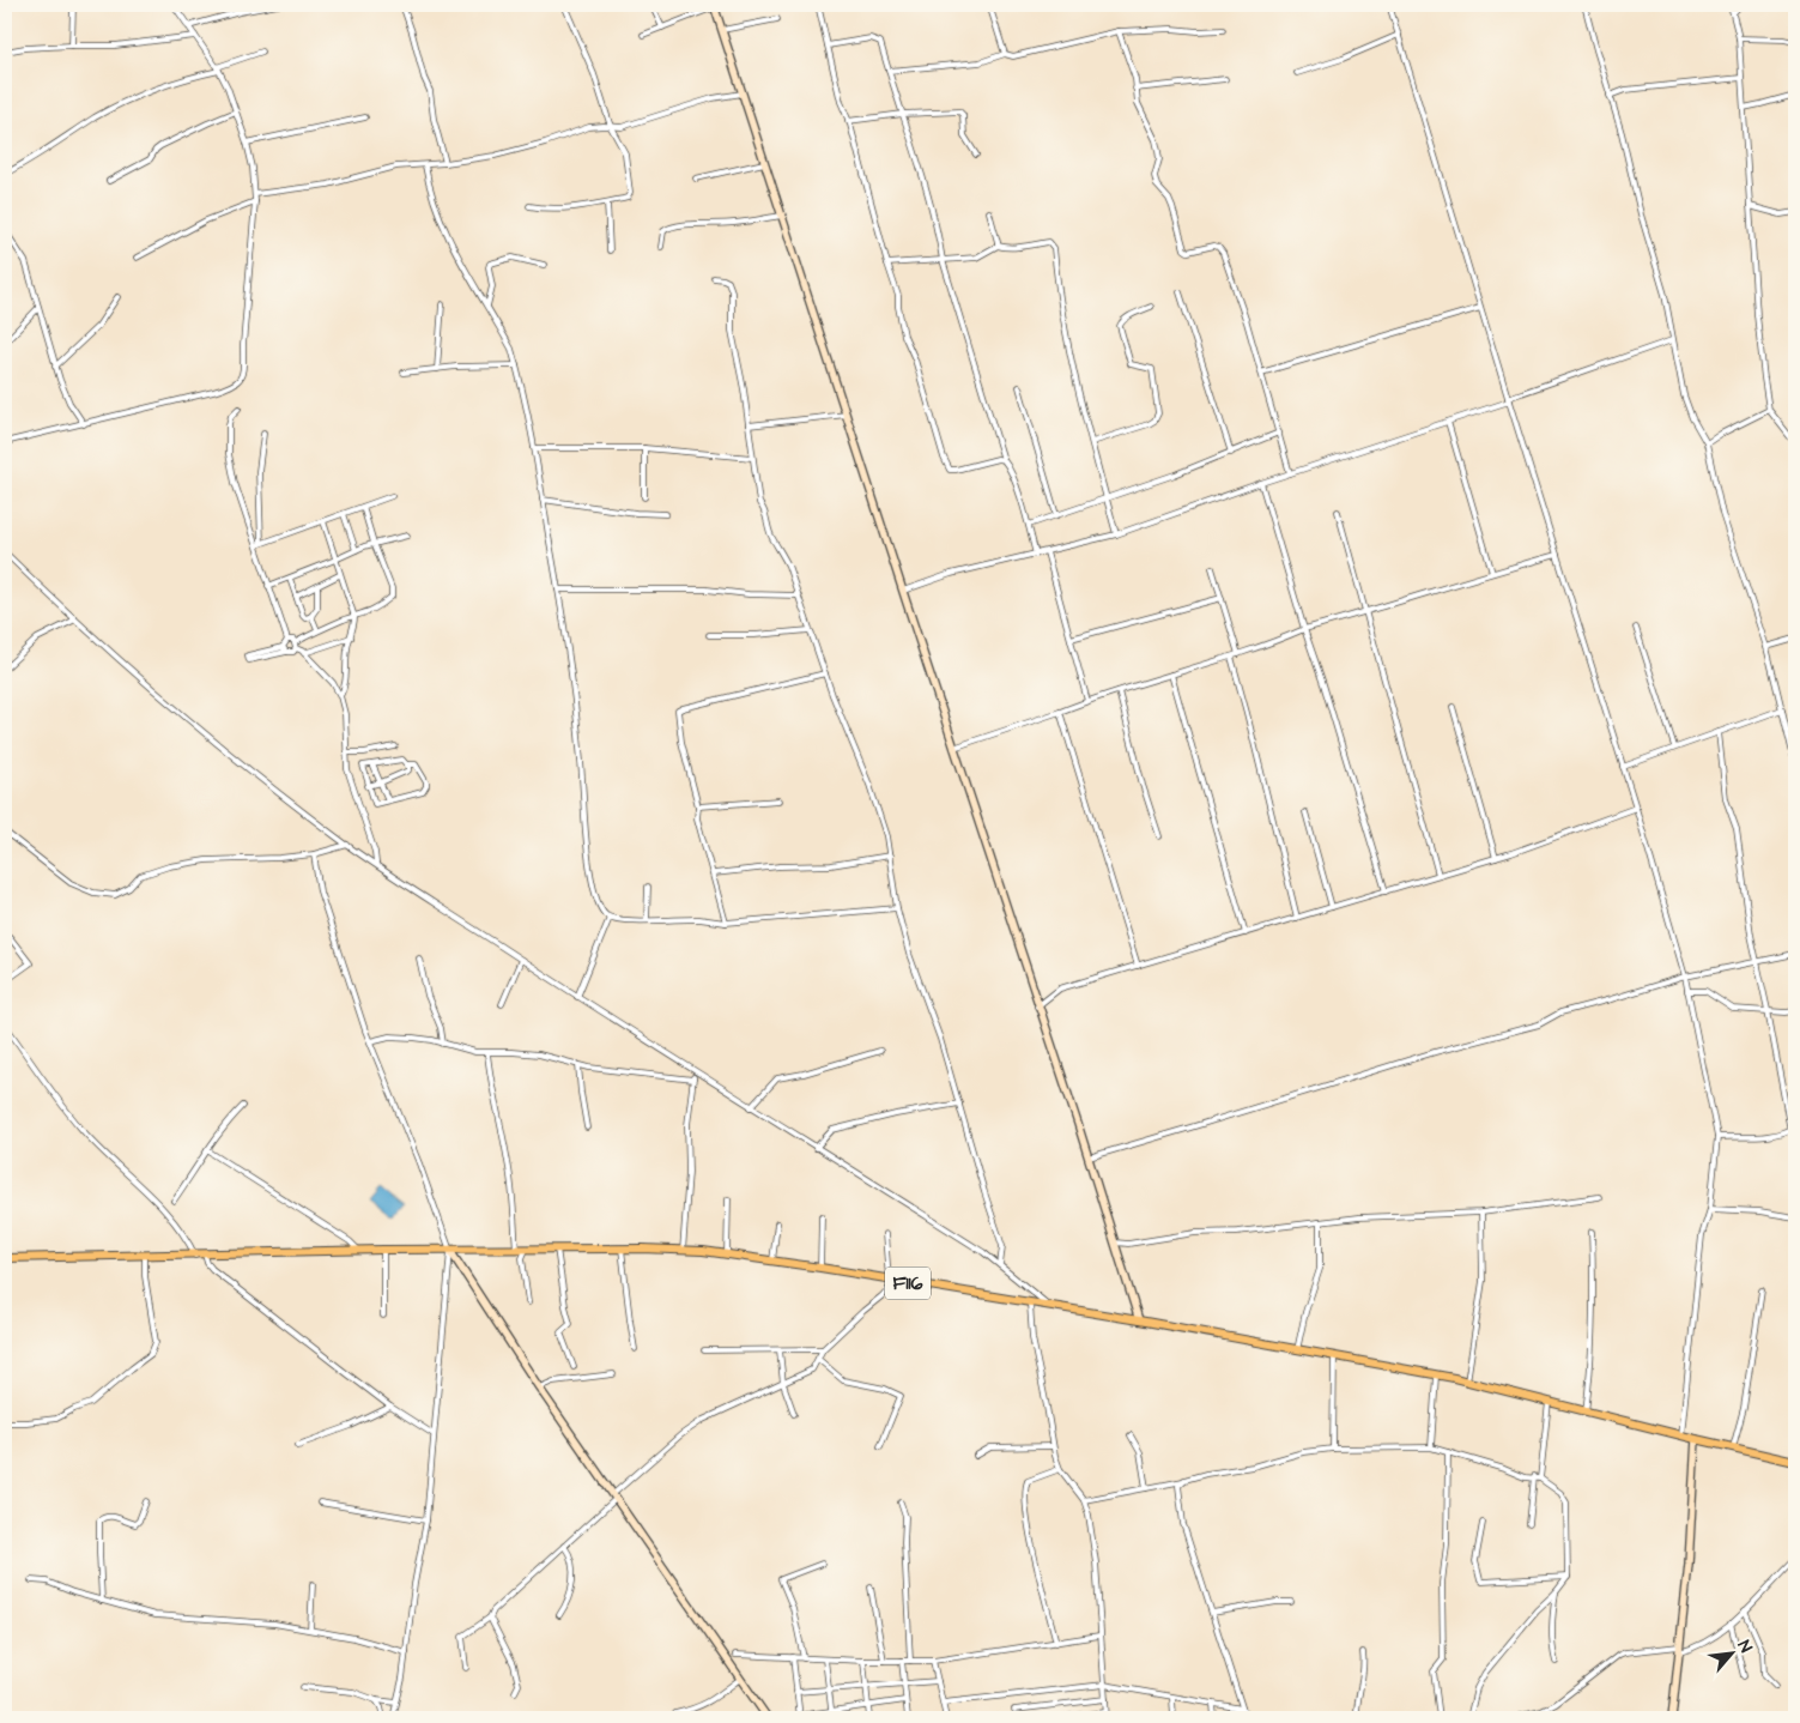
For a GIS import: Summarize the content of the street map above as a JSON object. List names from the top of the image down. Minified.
{"streets":{"main road":["F116"]},"north":"top right"}
